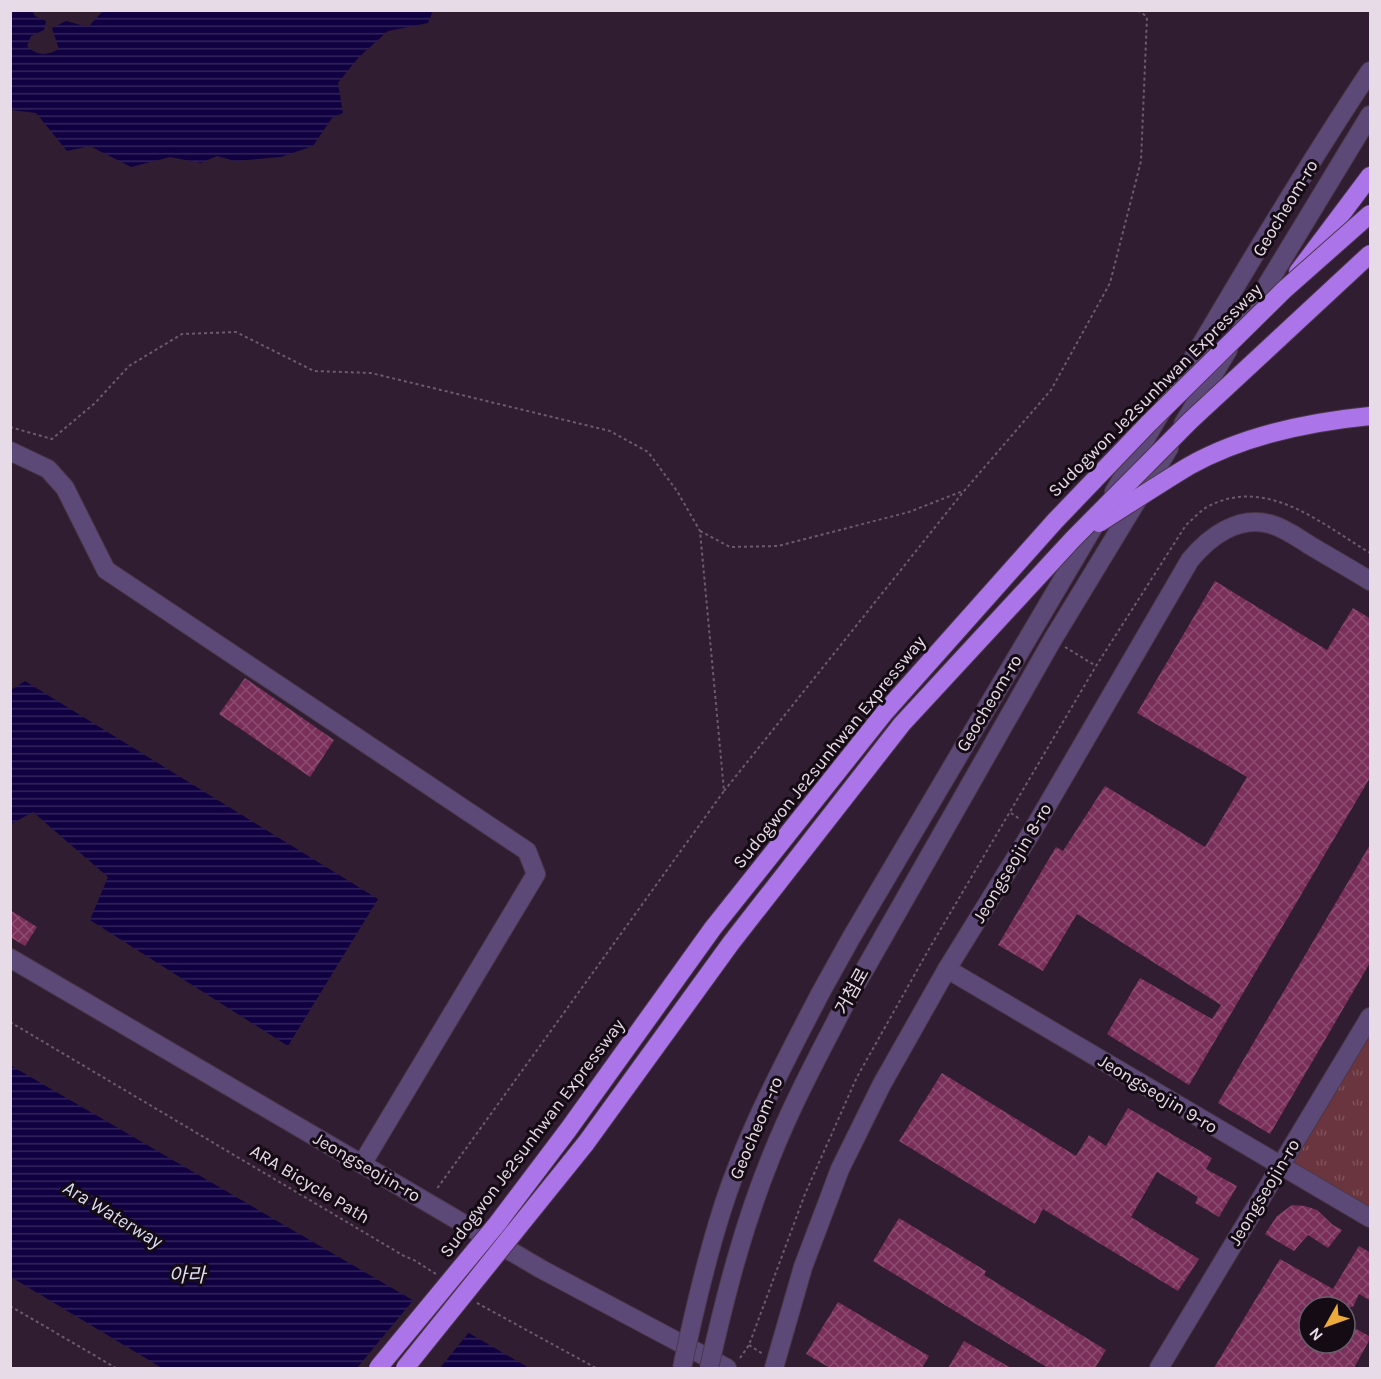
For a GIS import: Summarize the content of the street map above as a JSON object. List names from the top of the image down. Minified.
{"streets":{"highway":["Sudogwon Je2sunhwan Expressway"],"street":["Geocheom-ro","Jeongseojin 8-ro","거첨로","Jeongseojin 9-ro","Jeongseojin-ro"],"path":["ARA Bicycle Path"]},"crossings":[["Geocheom-ro","거첨로"],["Jeongseojin 8-ro","Jeongseojin 9-ro"],["Jeongseojin 9-ro","Jeongseojin-ro"]],"water":["Ara Waterway","아라"],"north":"bottom left"}
